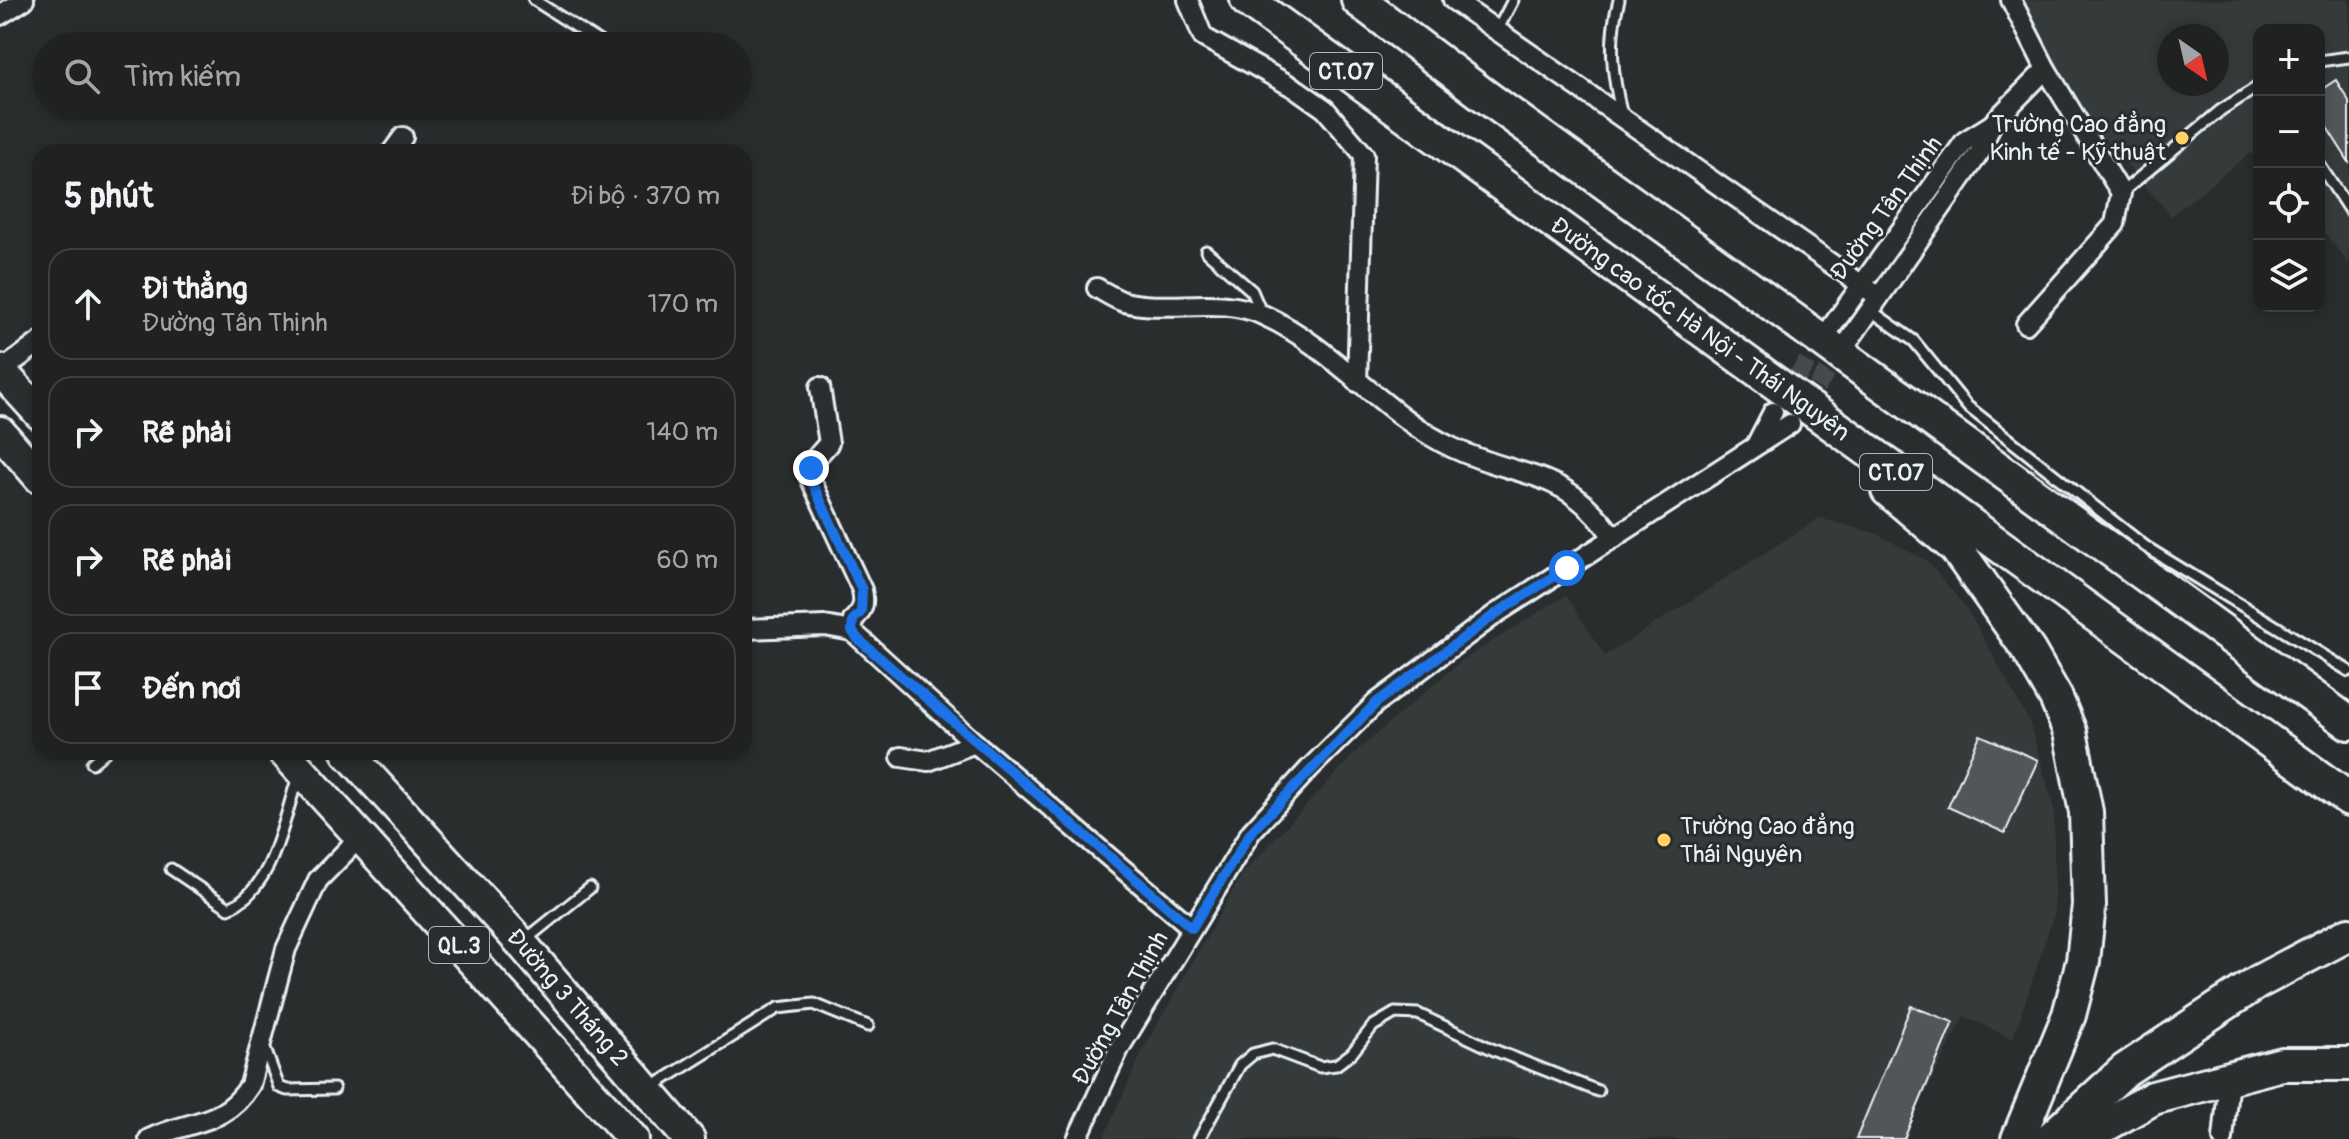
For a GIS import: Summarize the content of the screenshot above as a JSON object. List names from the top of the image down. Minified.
{"streets":{"highway":["CT.07","Đường cao tốc Hà Nội - Thái Nguyên","QL.3","Đường 3 Tháng 2"],"street":["Đường Tân Thịnh"]},"places":["Trường Cao đẳng Kinh tế - Kỹ thuật","Trường Cao đẳng Thái Nguyên"],"north":"bottom right","page":{"map_buttons":["+","−"],"search":"Tìm kiếm","heading":["5 phút","Đi bộ · 370 m"],"list":[["Đi thẳng","Đường Tân Thịnh","170 m"],["Rẽ phải","140 m"],["Rẽ phải","60 m"],"Đến nơi"]}}
